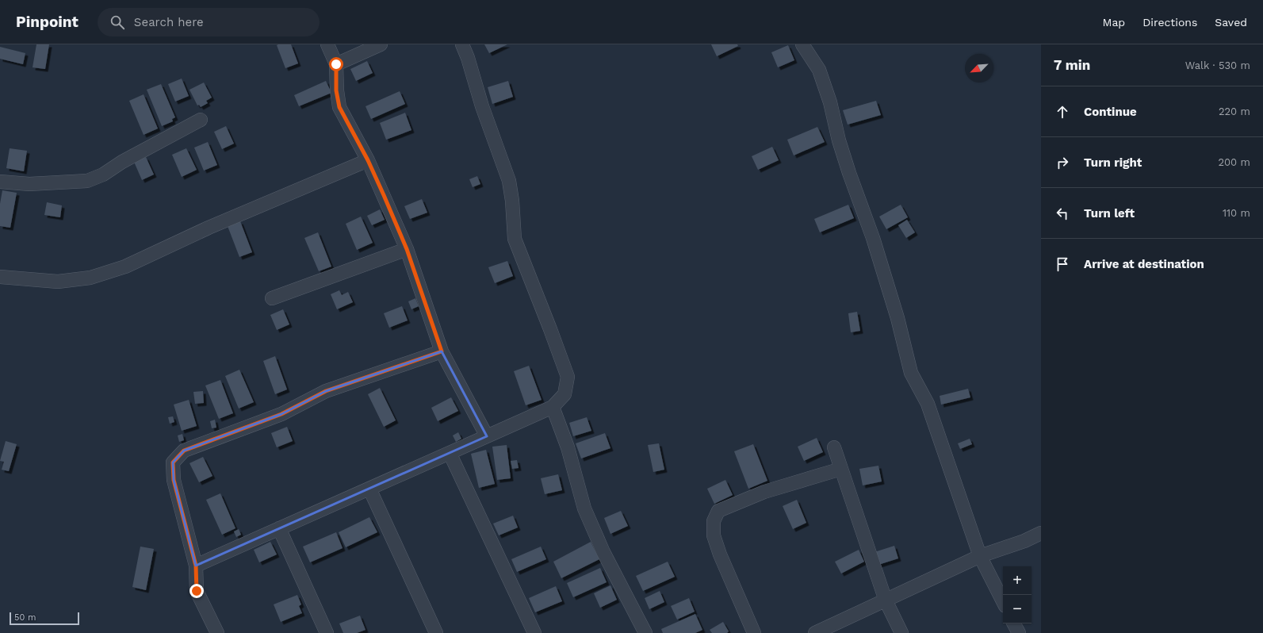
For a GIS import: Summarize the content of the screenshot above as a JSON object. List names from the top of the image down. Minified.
{"scale_bar":"50 m","north":"bottom left","page":{"header":"Pinpoint","search":"Search here","nav":["Map","Directions","Saved"],"heading":["7 min","Walk · 530 m"],"list":[["Continue","220 m"],["Turn right","200 m"],["Turn left","110 m"],"Arrive at destination"],"map_buttons":["+","−"],"scale":"50 m"}}
